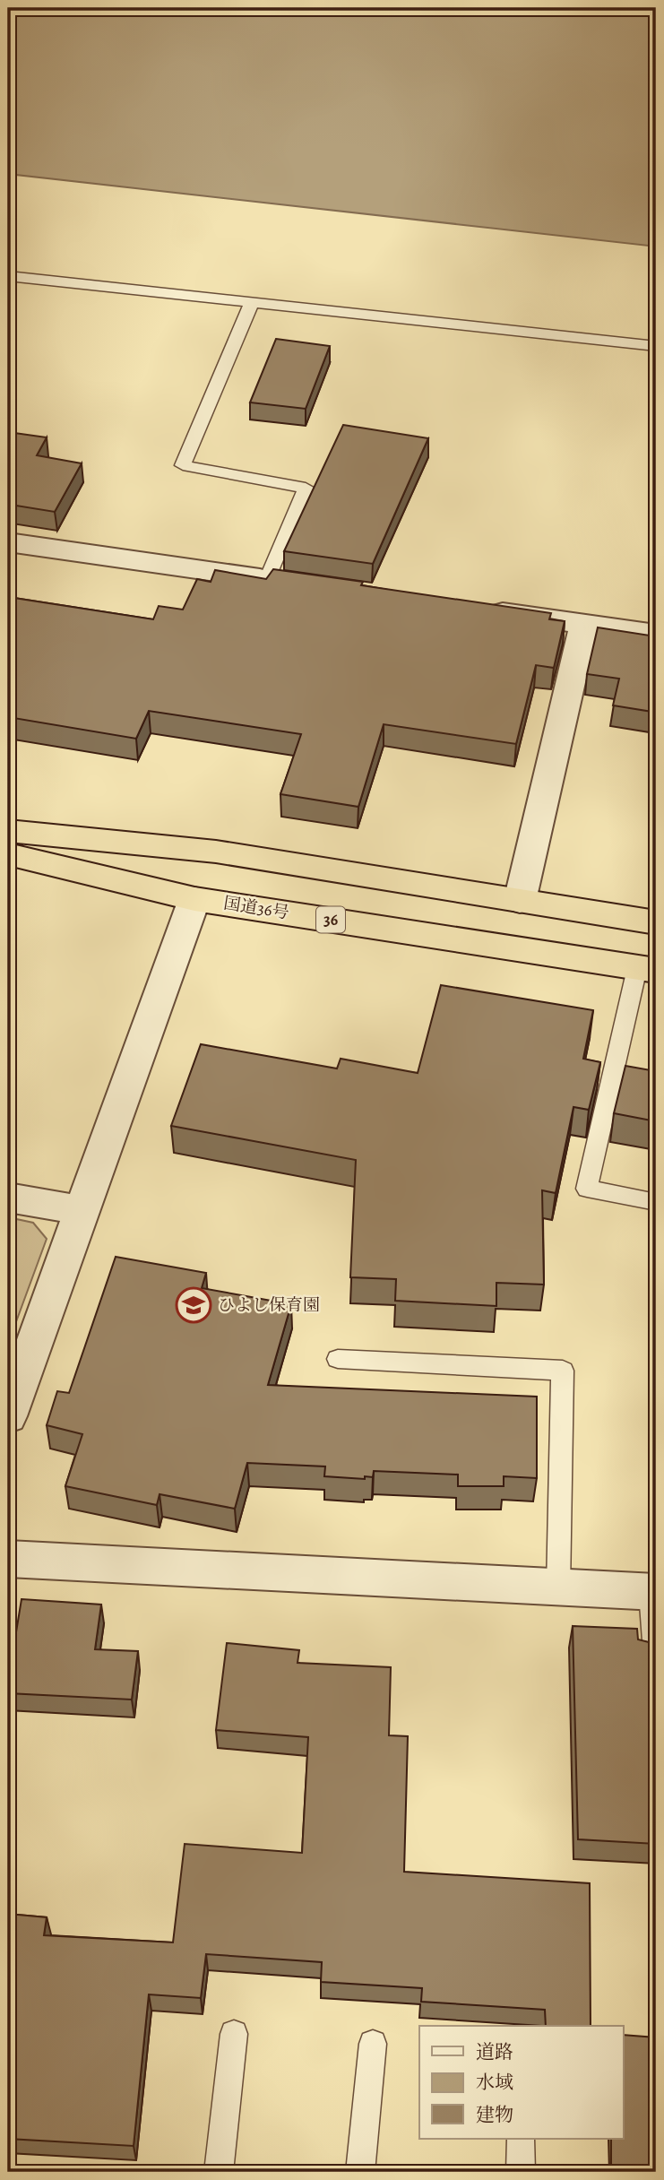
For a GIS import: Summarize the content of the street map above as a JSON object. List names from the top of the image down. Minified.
{"streets":{"highway":["国道36号","36"]},"places":{"school or university":["ひよし保育園"]},"legend":["道路","水域","建物"]}
